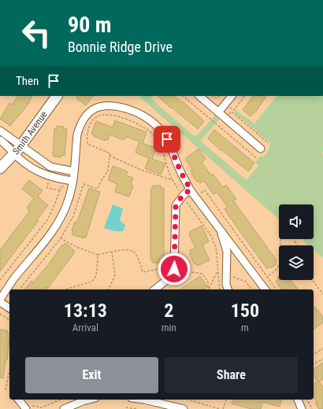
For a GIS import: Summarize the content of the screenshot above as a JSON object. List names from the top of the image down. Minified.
{"streets":{"main road":["Smith Avenue"]},"page":{"turn":["90 m","Bonnie Ridge Drive"],"then":"Then","eta":["13:13","Arrival","2","min","150","m"],"buttons":["Exit","Share"]}}
